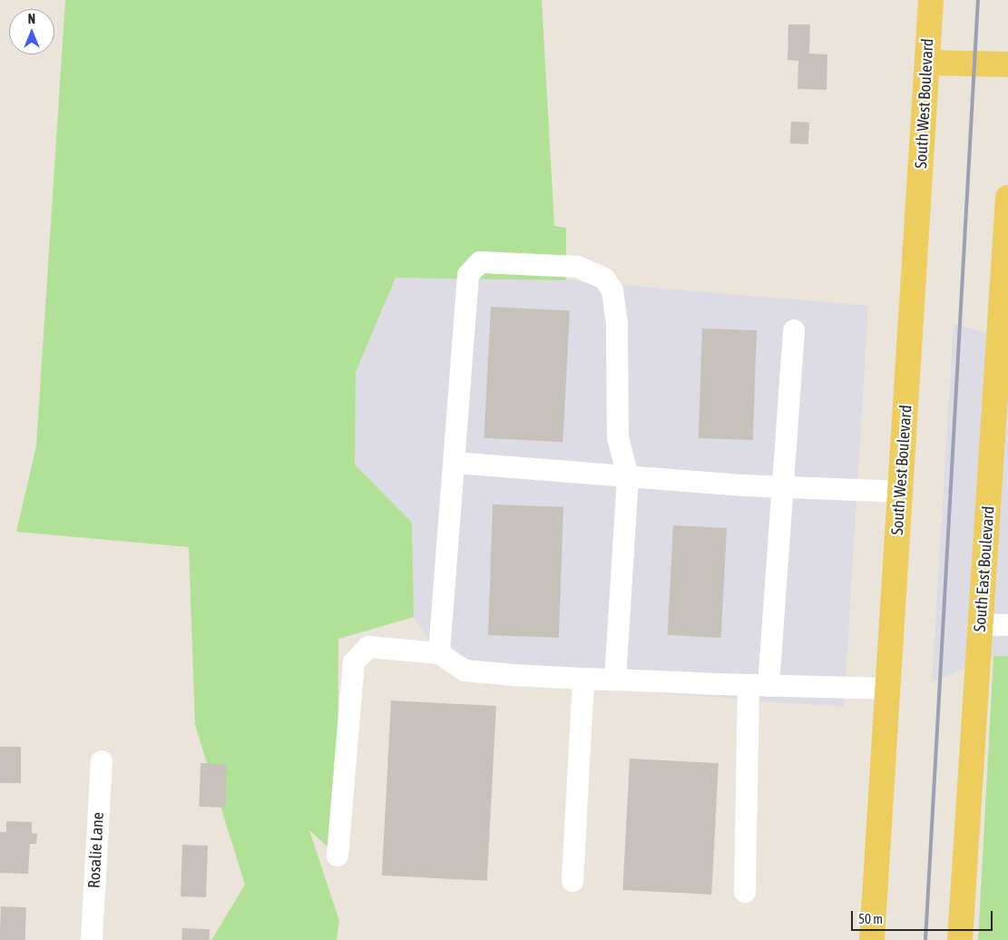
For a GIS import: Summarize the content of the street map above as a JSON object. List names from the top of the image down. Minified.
{"streets":{"main road":["South West Boulevard","South East Boulevard"],"street":["Rosalie Lane"]},"scale_bar":"50 m","north":"top"}
